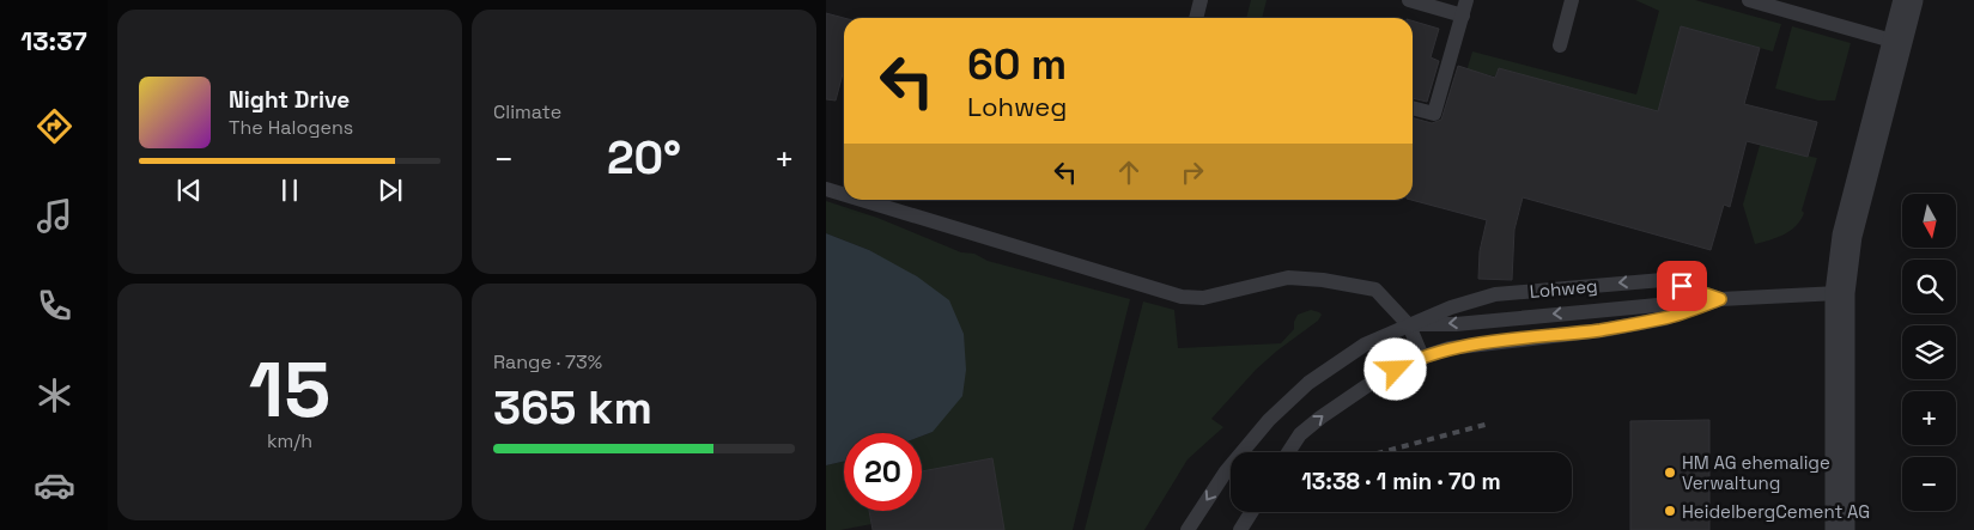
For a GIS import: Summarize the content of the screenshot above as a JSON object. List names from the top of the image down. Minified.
{"streets":{"lane":["Lohweg"]},"places":["HM AG ehemalige Verwaltung","HeidelbergCement AG"],"north":"bottom","page":{"tabs":"13:37","tile":["Climate",["15","km/h"],["Range · 73%","365 km"]],"turn":["60 m","Lohweg"],"song":["Night Drive","The Halogens"],"heat":["−","20°","+"],"map_buttons":["+","−"],"limit":"20","trip":"13:38 · 1 min · 70 m"}}
